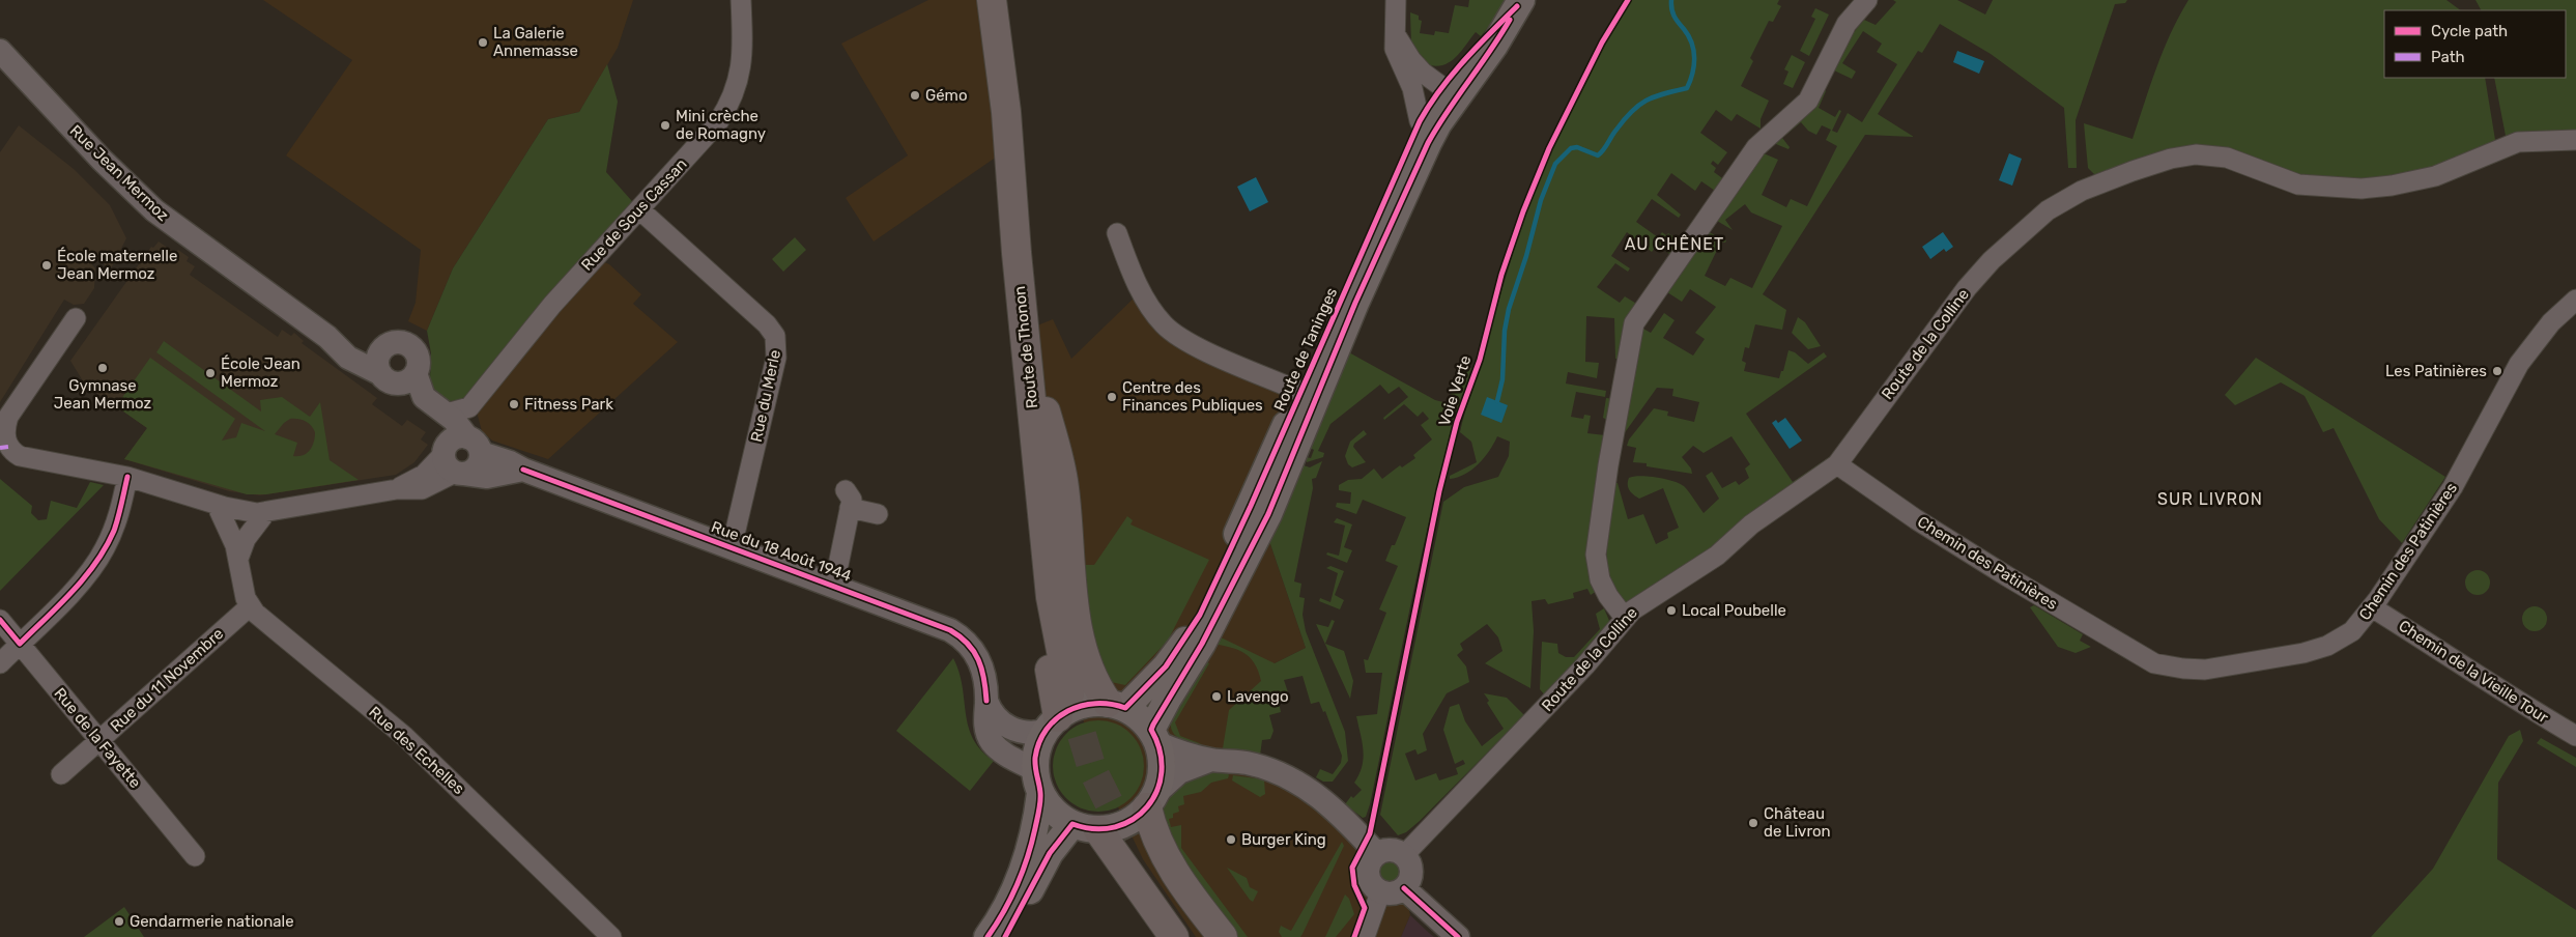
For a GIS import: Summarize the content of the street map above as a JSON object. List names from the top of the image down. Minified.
{"streets":{"main road":["Route de Thonon","Route de Taninges"],"street":["Rue Jean Mermoz","Rue de Sous Cassan","Route de la Colline","Rue du Merle","Rue du 18 Août 1944","Chemin des Patinières","Chemin de la Vieille Tour","Rue du 11 Novembre","Rue de la Fayette","Rue des Echelles"],"cycle path":["Voie Verte"]},"crossings":[["Rue Jean Mermoz","Rue du 18 Août 1944"],["Rue de Sous Cassan","Rue du Merle"],["Route de la Colline","Chemin des Patinières"],["Route de Thonon","Route de Taninges"],["Route de Thonon","Rue du 18 Août 1944"],["Route de Taninges","Rue du 18 Août 1944"],["Rue du Merle","Rue du 18 Août 1944"],["Chemin des Patinières","Chemin de la Vieille Tour"],["Rue du 11 Novembre","Rue de la Fayette"],["Rue du 11 Novembre","Rue des Echelles"]],"districts":["AU CHÊNET","SUR LIVRON"],"places":["La Galerie Annemasse","Gémo","Mini crèche de Romagny","École maternelle Jean Mermoz","Gymnase Jean Mermoz","Les Patinières","École Jean Mermoz","Centre des Finances Publiques","Fitness Park","Local Poubelle","Lavengo","Château de Livron","Burger King","Gendarmerie nationale"],"legend":["Cycle path","Path"]}
